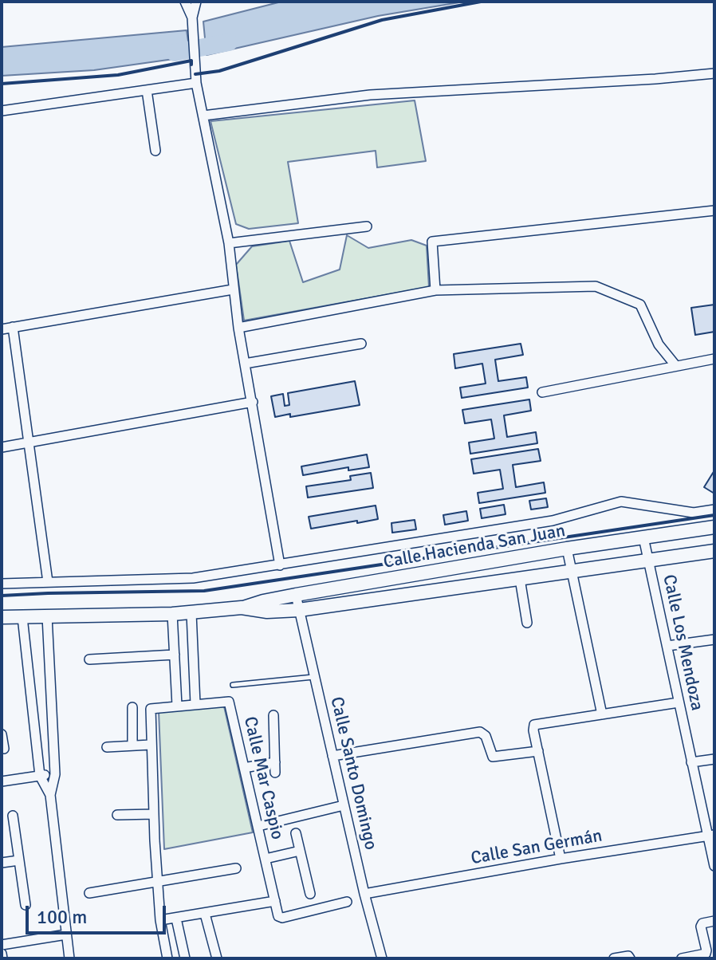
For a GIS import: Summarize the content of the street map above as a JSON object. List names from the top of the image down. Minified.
{"streets":{"main road":["Calle Hacienda San Juan"],"street":["Calle Los Mendoza","Calle Santo Domingo","Calle Mar Caspio","Calle San Germán"]},"crossings":[["Calle Hacienda San Juan","Calle Los Mendoza"],["Calle Hacienda San Juan","Calle Santo Domingo"],["Calle Los Mendoza","Calle San Germán"],["Calle Santo Domingo","Calle San Germán"]],"scale_bar":"100 m"}
